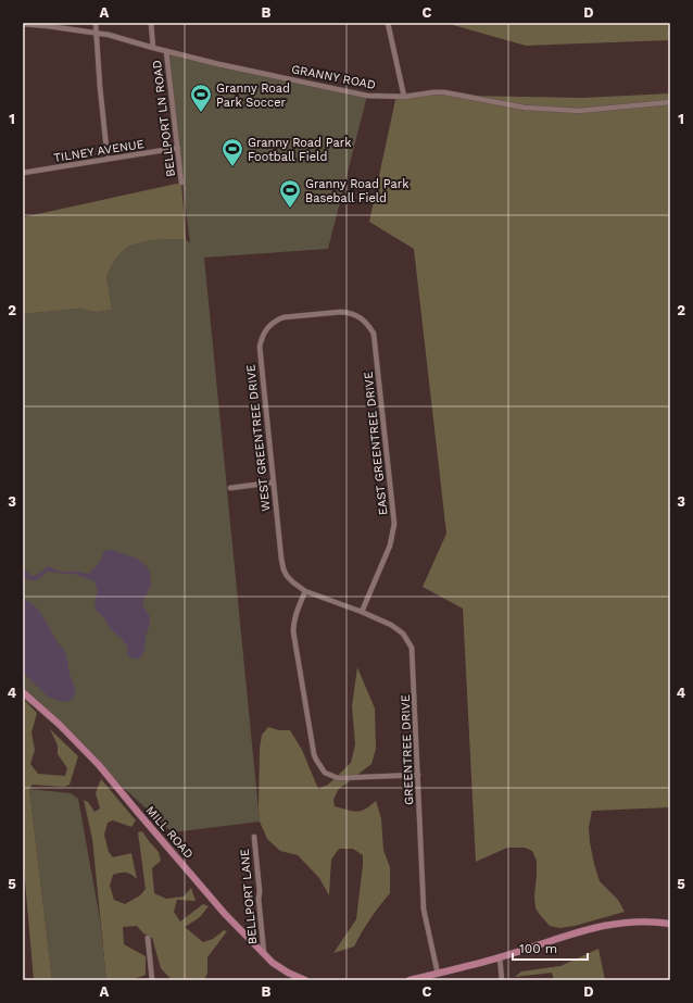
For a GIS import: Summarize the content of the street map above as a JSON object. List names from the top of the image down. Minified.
{"streets":{"main road":["MILL ROAD"],"street":["GRANNY ROAD","BELLPORT LN ROAD","TILNEY AVENUE","WEST GREENTREE DRIVE","EAST GREENTREE DRIVE","GREENTREE DRIVE","BELLPORT LANE"]},"crossings":[["GRANNY ROAD","BELLPORT LN ROAD"],["BELLPORT LN ROAD","TILNEY AVENUE"],["WEST GREENTREE DRIVE","EAST GREENTREE DRIVE"],["WEST GREENTREE DRIVE","GREENTREE DRIVE"],["EAST GREENTREE DRIVE","GREENTREE DRIVE"],["MILL ROAD","BELLPORT LANE"]],"places":{"sports":["Granny Road Park Soccer","Granny Road Park Football Field","Granny Road Park Baseball Field"]},"scale_bar":"100 m","grid":{"columns":["A","B","C","D"],"rows":["1","2","3","4","5"]}}
